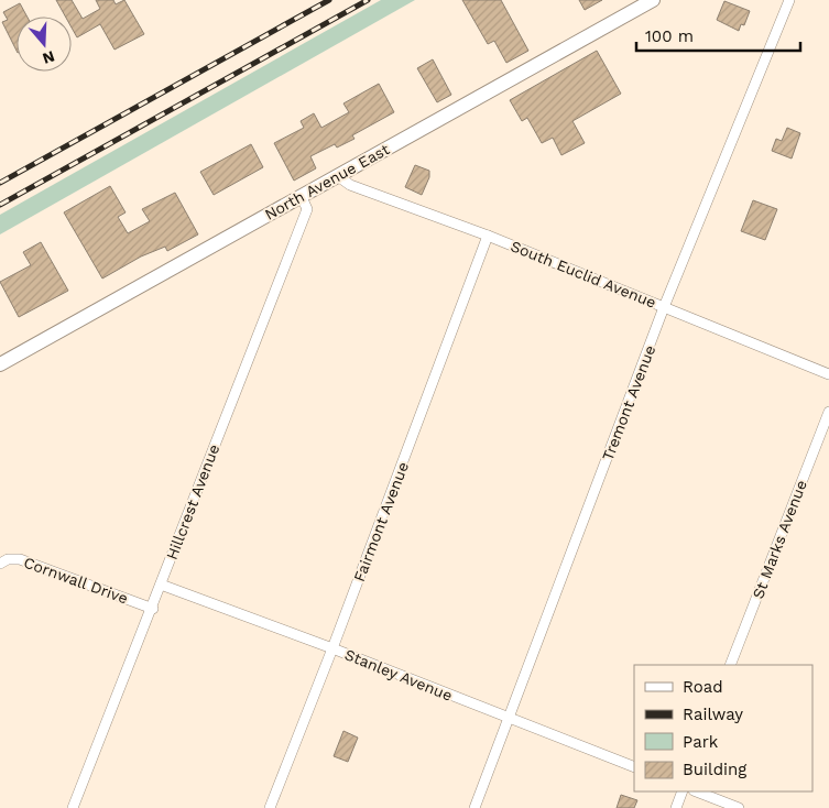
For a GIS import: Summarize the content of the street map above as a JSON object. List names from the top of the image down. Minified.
{"streets":{"main road":["North Avenue East"],"street":["South Euclid Avenue","Tremont Avenue","Hillcrest Avenue","Fairmont Avenue","St Marks Avenue","Cornwall Drive","Stanley Avenue"]},"crossings":[["North Avenue East","South Euclid Avenue"],["North Avenue East","Hillcrest Avenue"],["South Euclid Avenue","Tremont Avenue"],["South Euclid Avenue","Fairmont Avenue"],["Tremont Avenue","Stanley Avenue"],["Hillcrest Avenue","Cornwall Drive"],["Hillcrest Avenue","Stanley Avenue"],["Fairmont Avenue","Stanley Avenue"]],"legend":["Road","Railway","Park","Building"],"scale_bar":"100 m","north":"bottom"}
